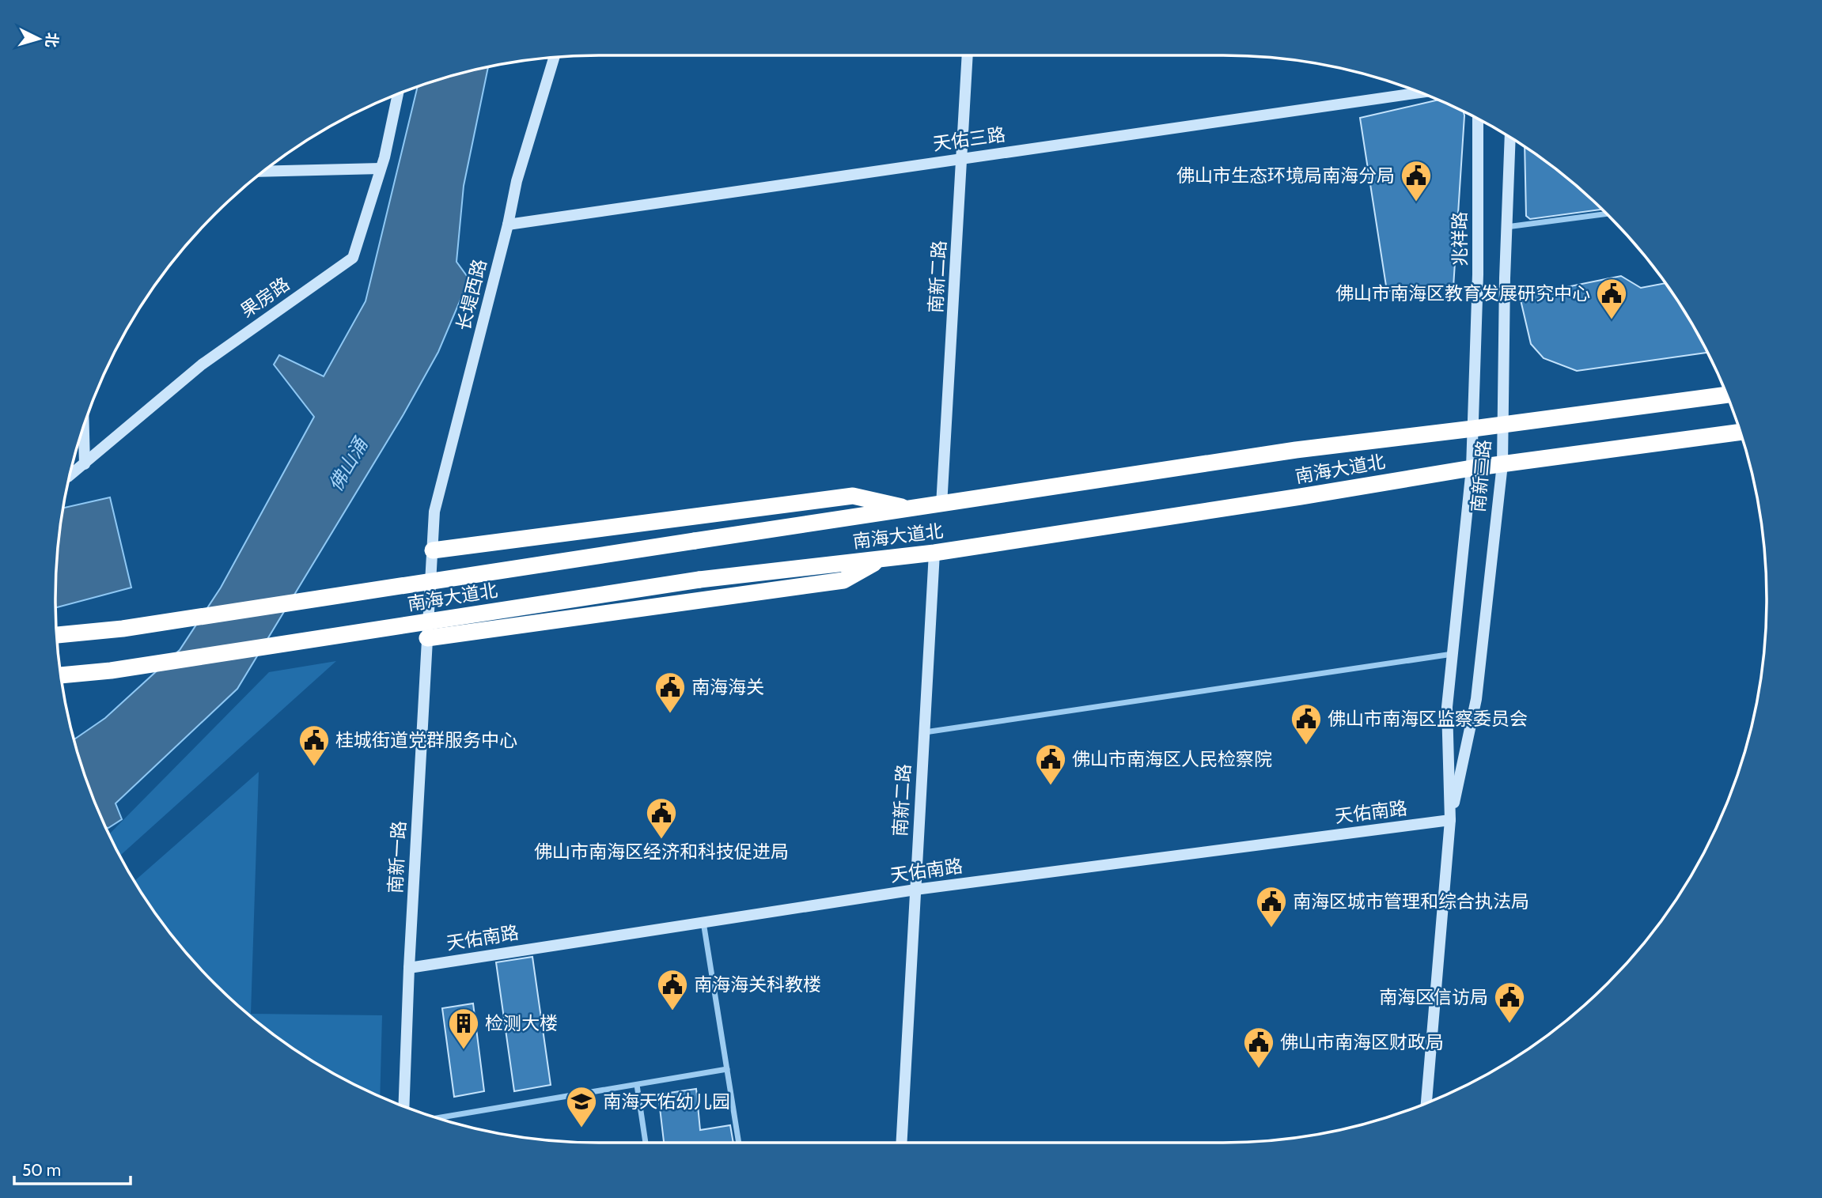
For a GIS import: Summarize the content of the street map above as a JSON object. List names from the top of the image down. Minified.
{"streets":{"highway":["南海大道北"],"street":["天佑三路","兆祥路","南新二路","长堤西路","果房路","南新三路","天佑南路","南新一路"]},"crossings":[["天佑三路","南新二路"],["天佑三路","长堤西路"],["兆祥路","南海大道北"],["兆祥路","南新三路"],["南新二路","南海大道北"],["南新二路","天佑南路"],["长堤西路","南新一路"],["南海大道北","南新三路"],["南新三路","天佑南路"],["天佑南路","南新一路"]],"water":["佛山涌"],"places":{"public building":["佛山市生态环境局南海分局","佛山市南海区教育发展研究中心","南海海关","佛山市南海区监察委员会","桂城街道党群服务中心","佛山市南海区人民检察院","佛山市南海区经济和科技促进局","南海区城市管理和综合执法局","南海海关科教楼","南海区信访局","佛山市南海区财政局"],"building":["检测大楼"],"school or university":["南海天佑幼儿园"]},"scale_bar":"50 m","north":"right"}
